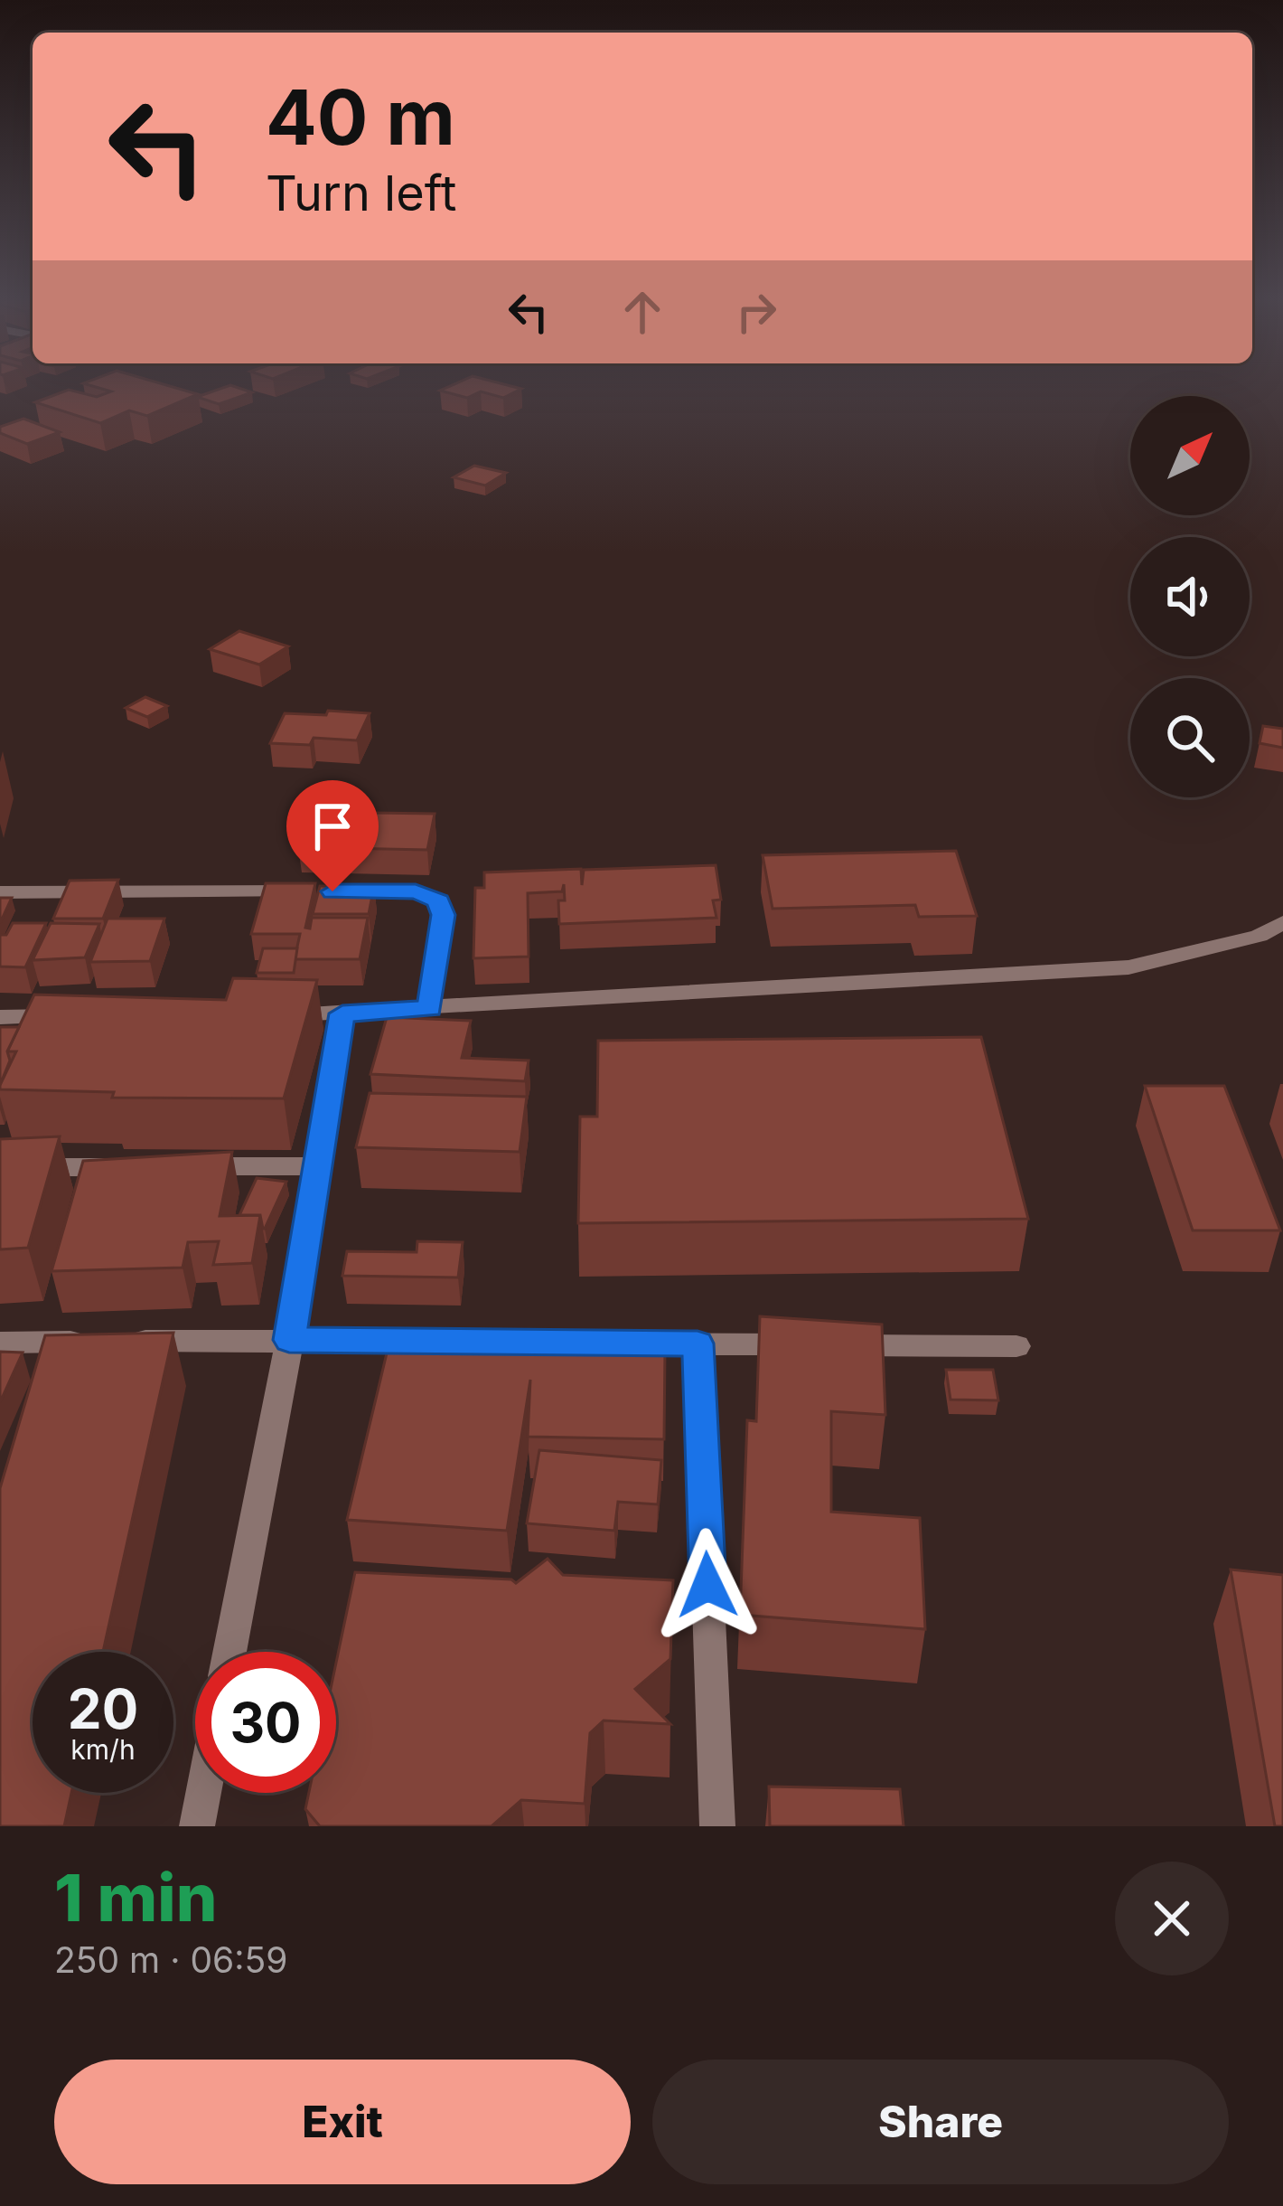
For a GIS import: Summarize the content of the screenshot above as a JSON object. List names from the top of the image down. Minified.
{"north":"top right","page":{"turn":["40 m","Turn left"],"speed":"20 km/h","limit":"30","heading":["1 min","250 m · 06:59"],"buttons":["Exit","Share"]}}
